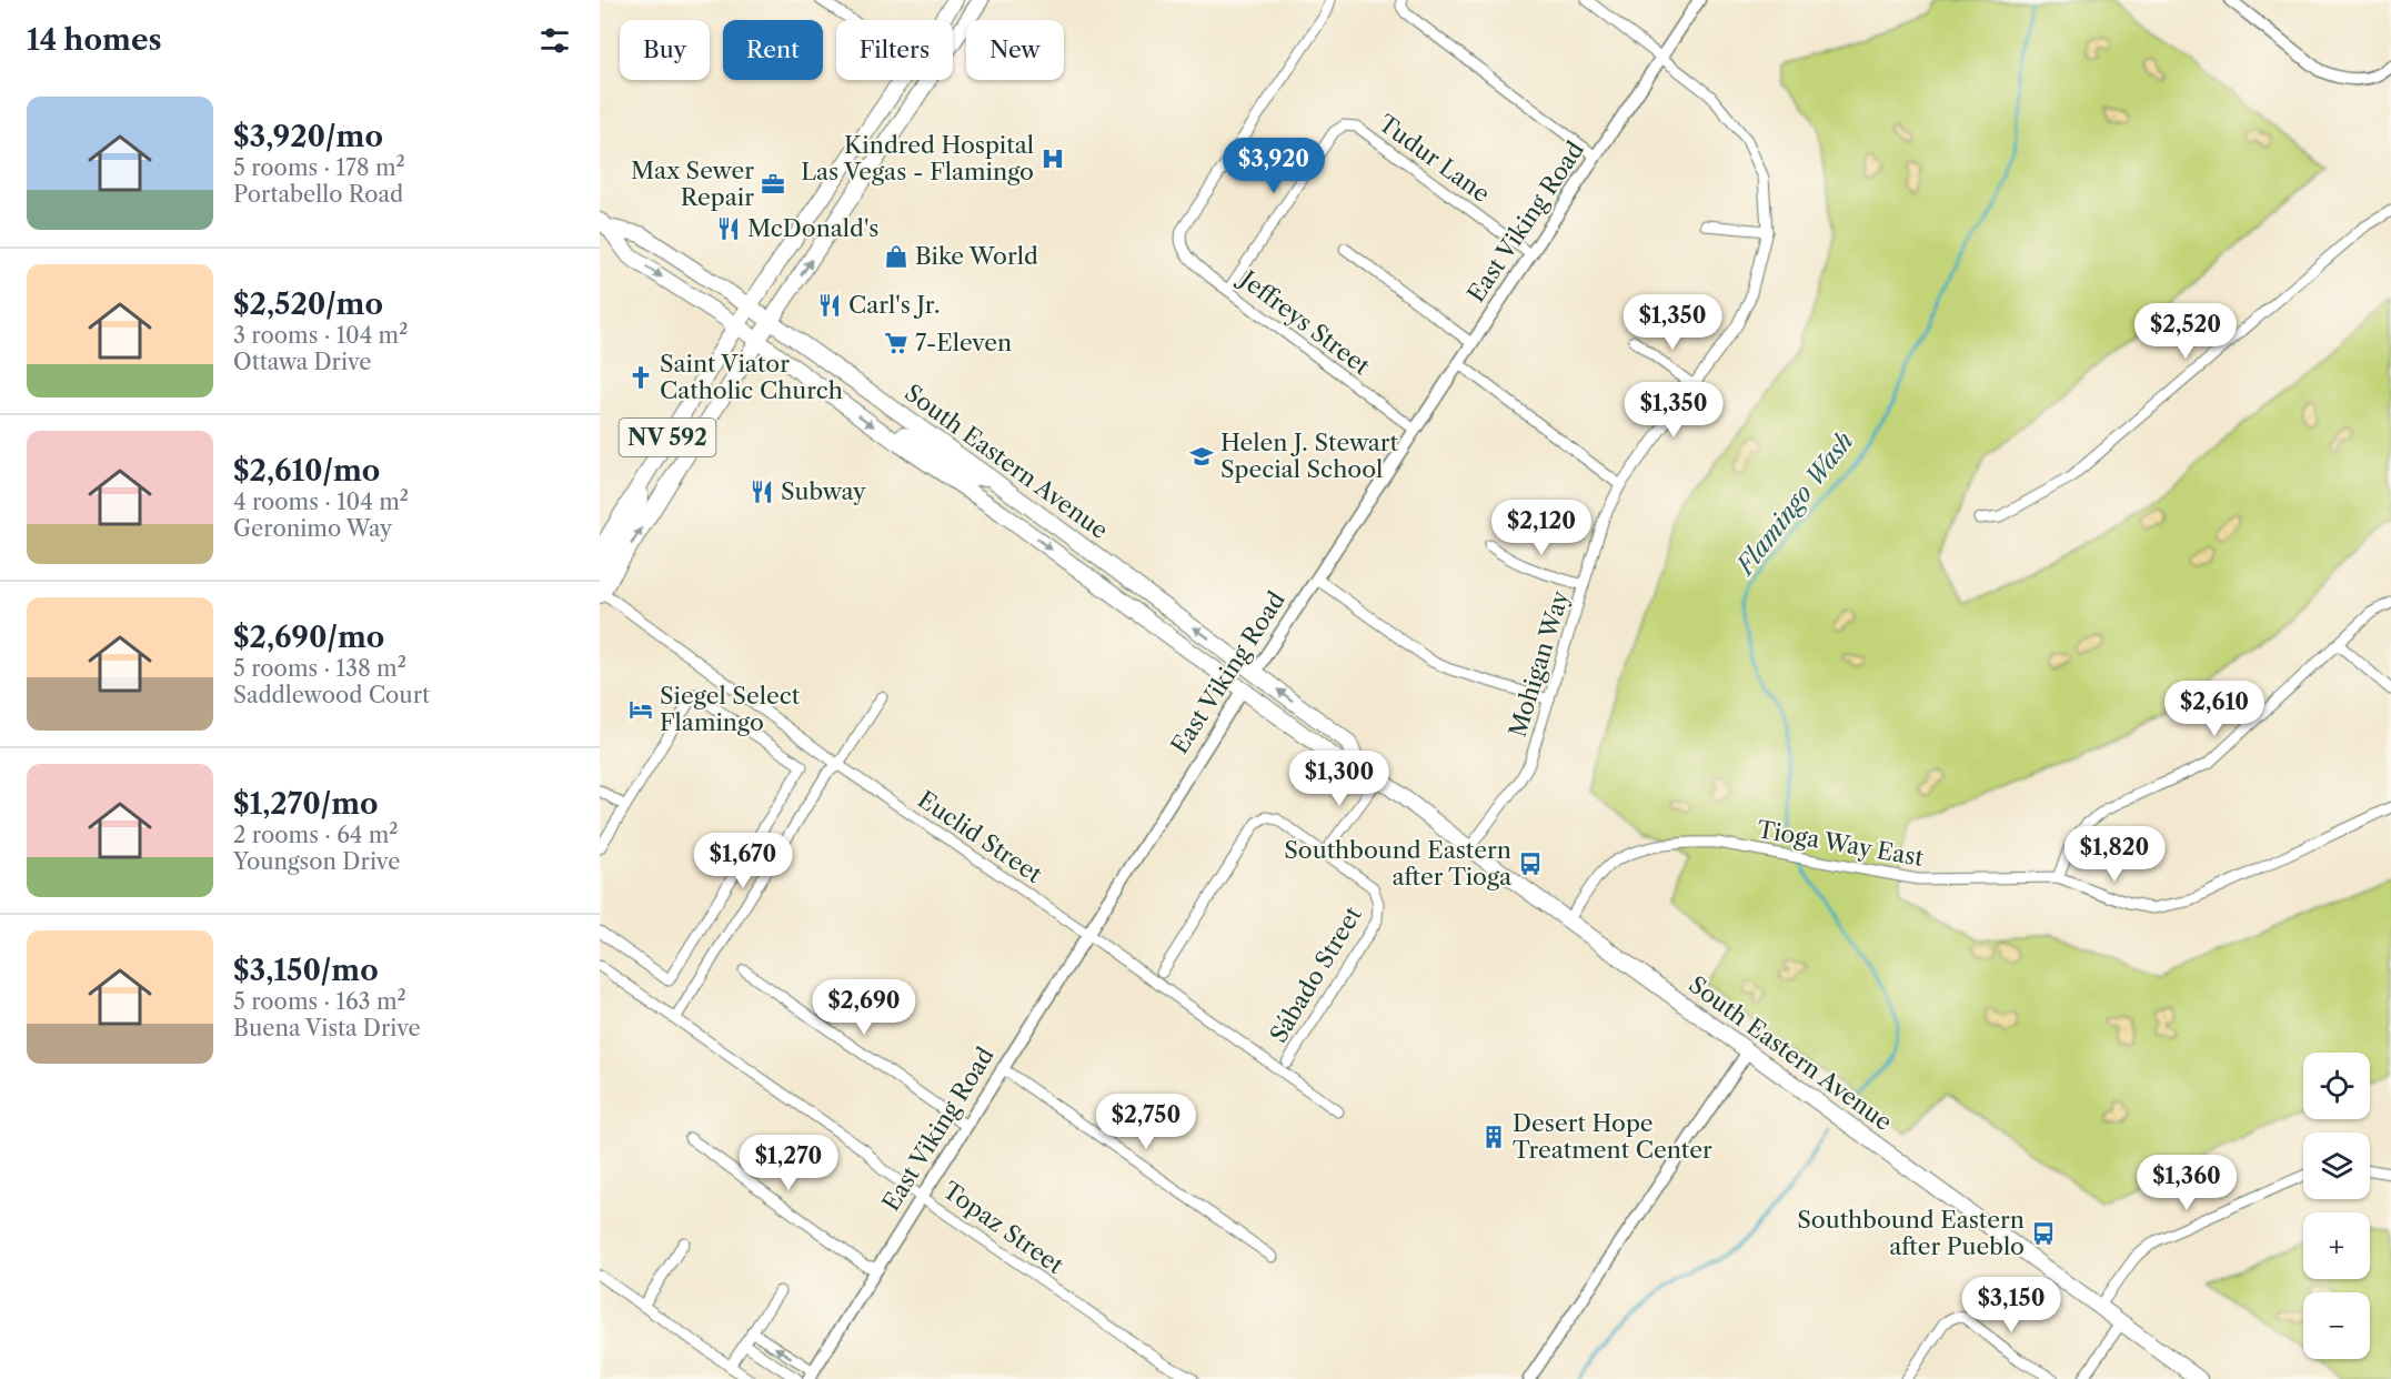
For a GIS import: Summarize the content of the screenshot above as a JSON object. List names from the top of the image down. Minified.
{"streets":{"main road":["NV 592","South Eastern Avenue"],"street":["Tudur Lane","East Viking Road","Jeffreys Street","Mohigan Way","Euclid Street","Tioga Way East","Sábado Street","Topaz Street"]},"crossings":[["Tudur Lane","East Viking Road"],["Tudur Lane","Jeffreys Street"],["East Viking Road","Jeffreys Street"],["East Viking Road","South Eastern Avenue"],["East Viking Road","Mohigan Way"],["East Viking Road","Euclid Street"],["East Viking Road","Topaz Street"],["NV 592","South Eastern Avenue"],["NV 592","Euclid Street"],["South Eastern Avenue","Mohigan Way"],["South Eastern Avenue","Tioga Way East"]],"water":["Flamingo Wash"],"places":{"hospital":["Kindred Hospital Las Vegas - Flamingo"],"office":["Max Sewer Repair"],"restaurant":["McDonald's","Carl's Jr.","Subway"],"shop":["Bike World"],"supermarket":["7-Eleven"],"church":["Saint Viator Catholic Church"],"school or university":["Helen J. Stewart Special School"],"hotel":["Siegel Select Flamingo"],"bus stop":["Southbound Eastern after Tioga","Southbound Eastern after Pueblo"],"building":["Desert Hope Treatment Center"]},"page":{"heading":"14 homes","chip":["Buy","Rent","Filters","New"],"list":[{"name":"$3,920/mo","note":"5 rooms · 178 m² · Portabello Road"},{"name":"$2,520/mo","note":"3 rooms · 104 m² · Ottawa Drive"},{"name":"$2,610/mo","note":"4 rooms · 104 m² · Geronimo Way"},{"name":"$2,690/mo","note":"5 rooms · 138 m² · Saddlewood Court"},{"name":"$1,270/mo","note":"2 rooms · 64 m² · Youngson Drive"},{"name":"$3,150/mo","note":"5 rooms · 163 m² · Buena Vista Drive"}],"price":["$3,920","$1,350","$2,520","$1,350","$2,120","$2,610","$1,300","$1,820","$1,670","$2,690","$2,750","$1,270","$1,360","$3,150"],"map_buttons":["+","−"]}}
